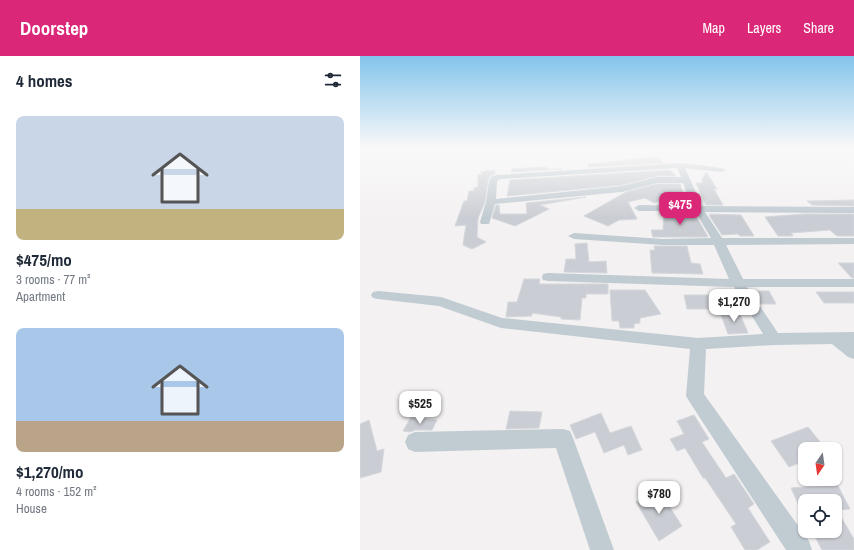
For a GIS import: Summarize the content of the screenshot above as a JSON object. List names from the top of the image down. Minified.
{"north":"bottom","page":{"header":"Doorstep","nav":["Map","Layers","Share"],"heading":"4 homes","list":[{"name":"$475/mo","note":"3 rooms · 77 m² · Apartment"},{"name":"$1,270/mo","note":"4 rooms · 152 m² · House"}],"price":["$475","$1,270","$525","$780"]}}
